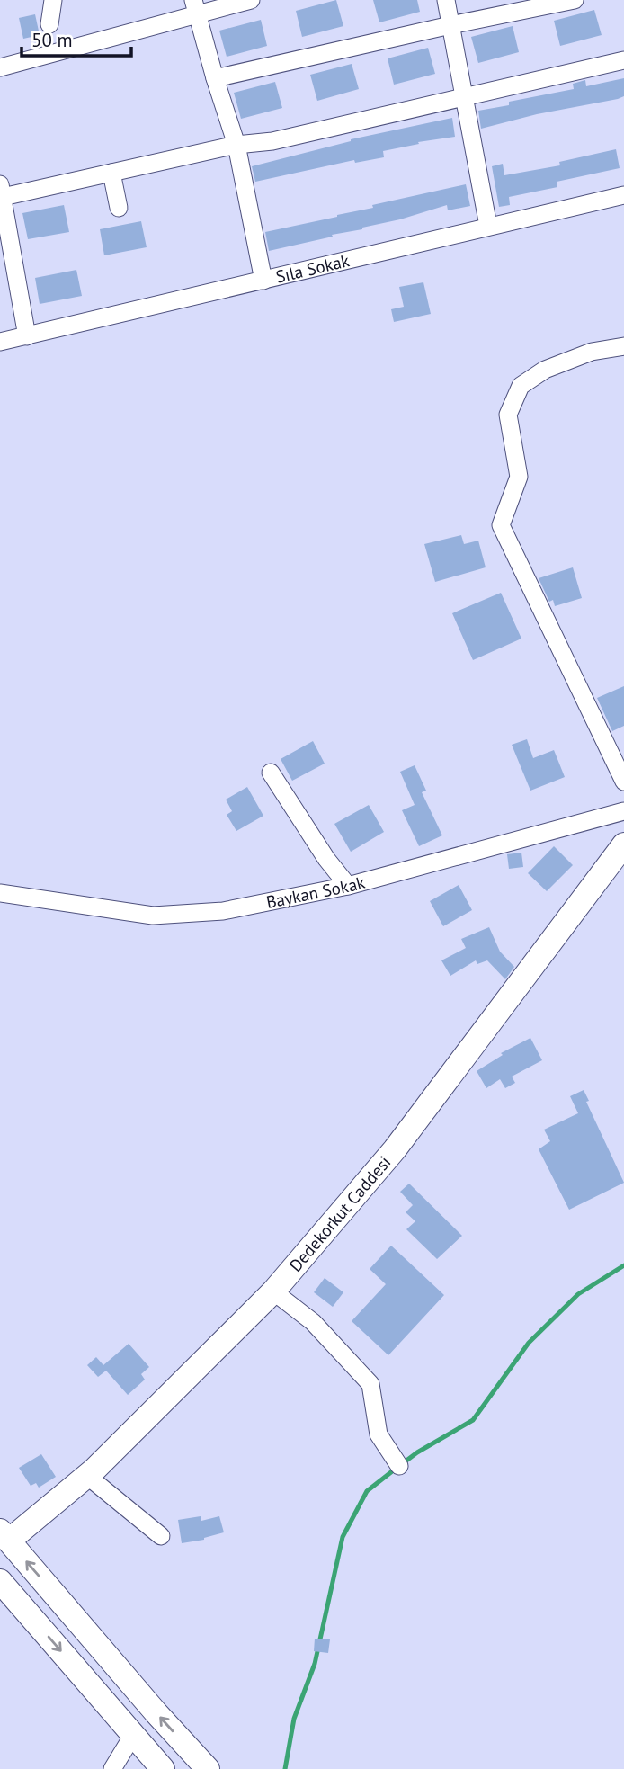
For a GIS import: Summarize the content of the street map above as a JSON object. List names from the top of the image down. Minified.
{"streets":{"street":["Sıla Sokak","Baykan Sokak","Dedekorkut Caddesi"]},"scale_bar":"50 m"}
